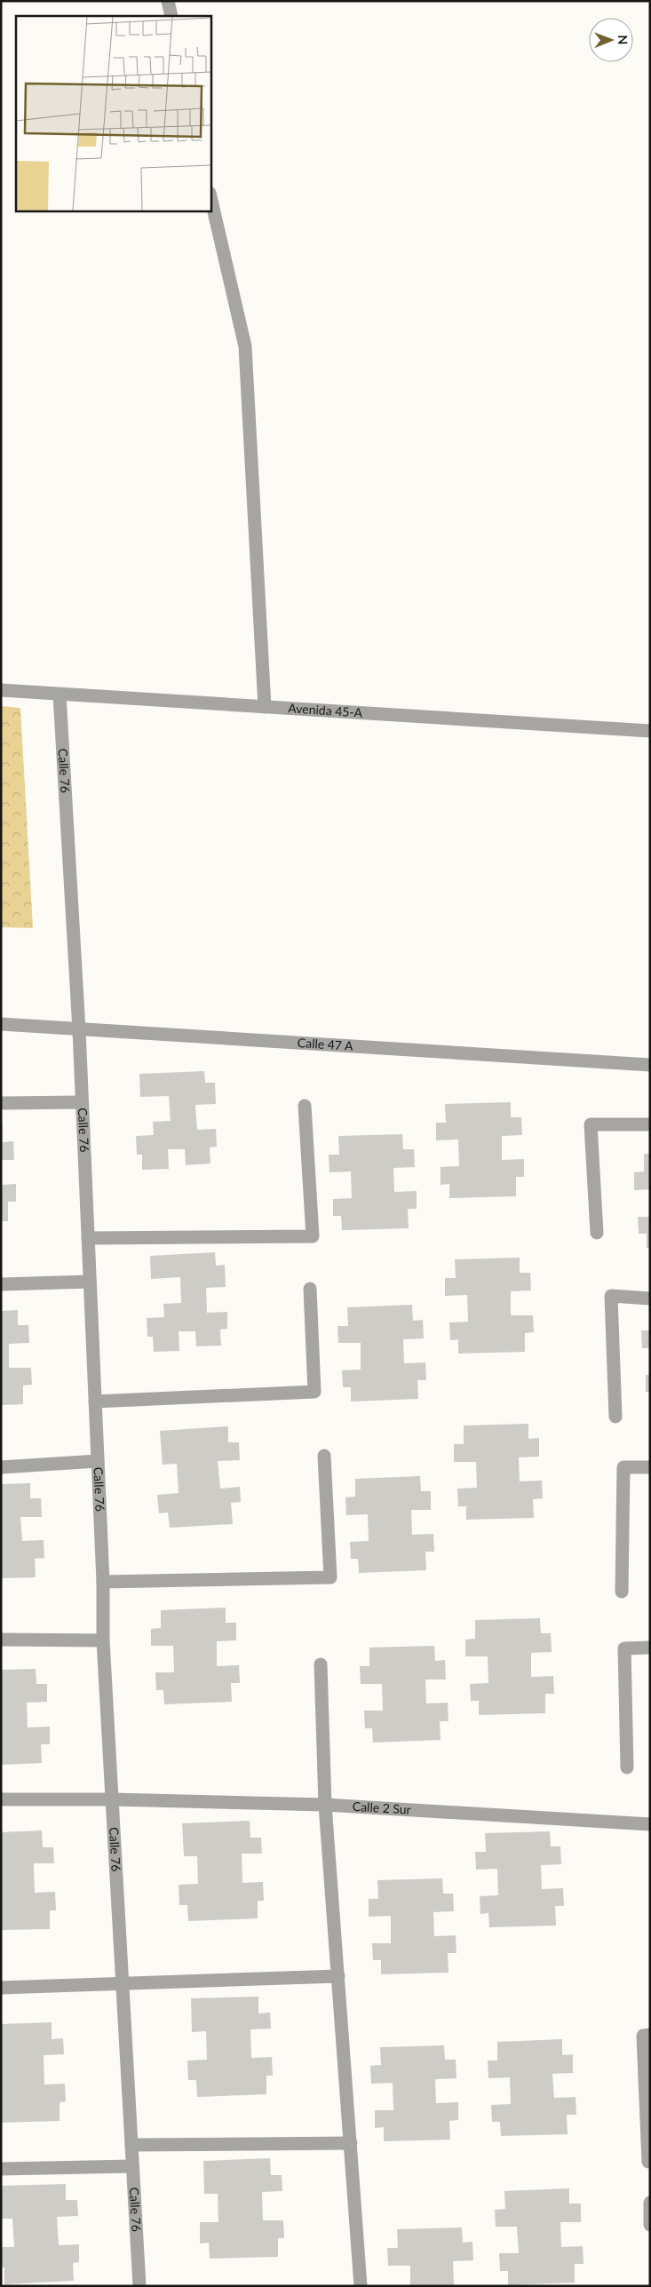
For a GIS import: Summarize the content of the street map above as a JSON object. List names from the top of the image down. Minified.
{"streets":{"street":["Avenida 45-A","Calle 76","Calle 47 A","Calle 2 Sur"]},"crossings":[["Avenida 45-A","Calle 76"],["Calle 76","Calle 47 A"],["Calle 76","Calle 2 Sur"]],"north":"right"}
